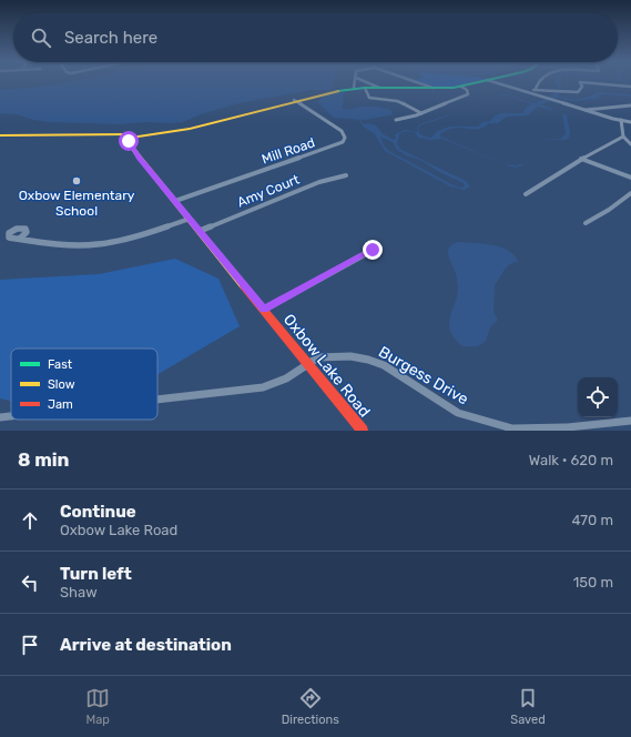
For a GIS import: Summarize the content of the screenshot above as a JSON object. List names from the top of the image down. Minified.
{"streets":{"street":["Mill Road","Amy Court","Oxbow Lake Road","Burgess Drive"]},"crossings":[["Mill Road","Oxbow Lake Road"],["Amy Court","Oxbow Lake Road"],["Oxbow Lake Road","Burgess Drive"]],"places":["Oxbow Elementary School"],"legend":["Fast","Slow","Jam"],"page":{"search":"Search here","heading":["8 min","Walk · 620 m"],"list":[["Continue","Oxbow Lake Road","470 m"],["Turn left","Shaw","150 m"],"Arrive at destination"],"nav":["Map","Directions","Saved"]}}
